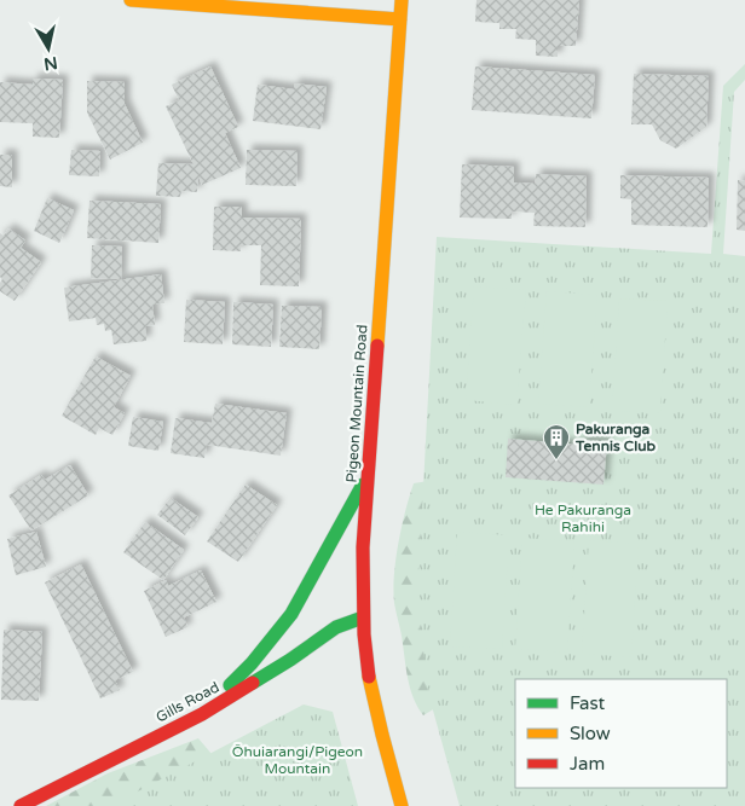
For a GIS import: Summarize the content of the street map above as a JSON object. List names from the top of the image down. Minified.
{"streets":{"street":["Pigeon Mountain Road","Gills Road"]},"crossings":[["Pigeon Mountain Road","Gills Road"]],"parks":["He Pakuranga Rahihi","Ōhuiarangi/Pigeon Mountain"],"places":{"building":["Pakuranga Tennis Club"]},"legend":["Fast","Slow","Jam"],"north":"bottom"}
